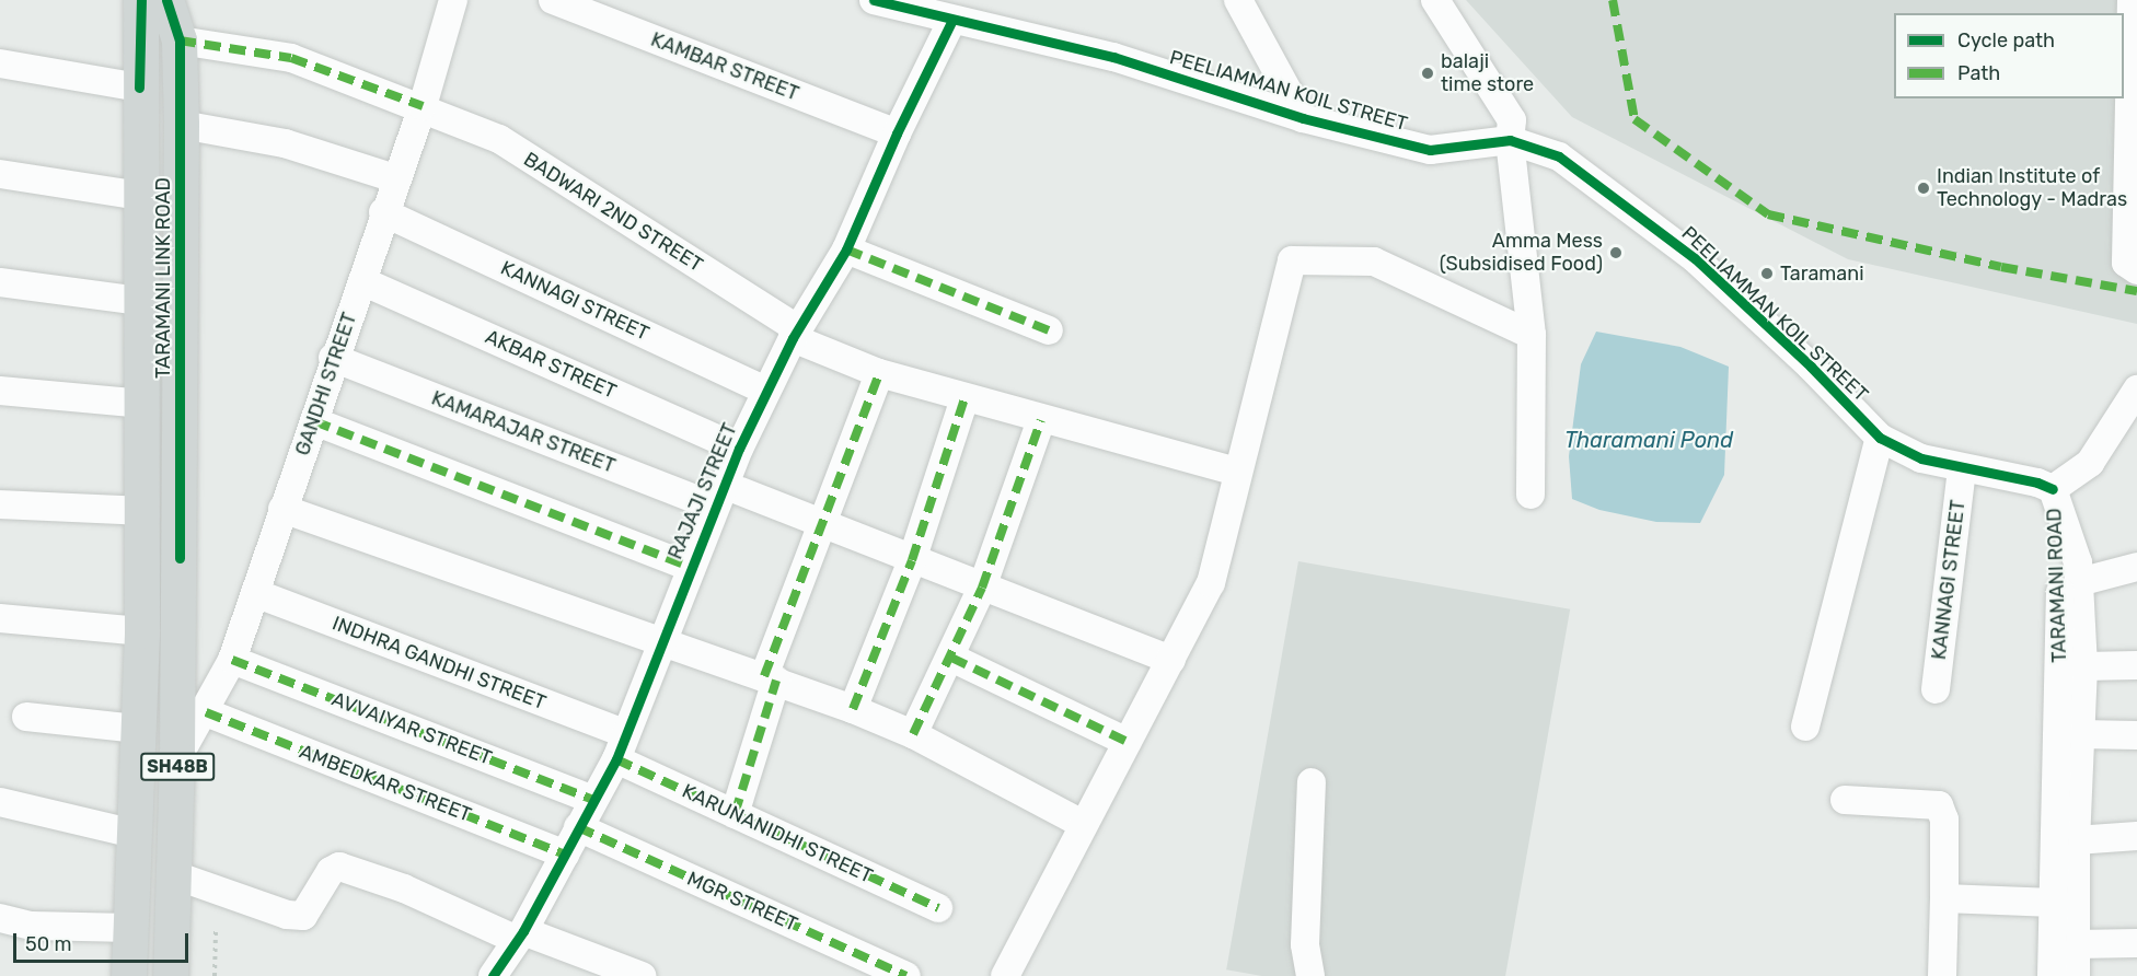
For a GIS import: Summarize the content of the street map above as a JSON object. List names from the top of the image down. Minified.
{"streets":{"main road":["TARAMANI LINK ROAD","SH48B"],"street":["KAMBAR STREET","PEELIAMMAN KOIL STREET","BADWARI 2ND STREET","KANNAGI STREET","AKBAR STREET","GANDHI STREET","KAMARAJAR STREET","RAJAJI STREET","TARAMANI ROAD","INDHRA GANDHI STREET","AVVAIYAR STREET","AMBEDKAR STREET","KARUNANIDHI STREET","MGR STREET"]},"crossings":[["KAMBAR STREET","RAJAJI STREET"],["PEELIAMMAN KOIL STREET","KANNAGI STREET"],["PEELIAMMAN KOIL STREET","RAJAJI STREET"],["PEELIAMMAN KOIL STREET","TARAMANI ROAD"],["BADWARI 2ND STREET","TARAMANI LINK ROAD"],["BADWARI 2ND STREET","GANDHI STREET"],["BADWARI 2ND STREET","RAJAJI STREET"],["TARAMANI LINK ROAD","GANDHI STREET"],["KANNAGI STREET","GANDHI STREET"],["KANNAGI STREET","RAJAJI STREET"],["AKBAR STREET","GANDHI STREET"],["AKBAR STREET","RAJAJI STREET"],["GANDHI STREET","KAMARAJAR STREET"],["GANDHI STREET","INDHRA GANDHI STREET"],["GANDHI STREET","AVVAIYAR STREET"],["GANDHI STREET","AMBEDKAR STREET"],["KAMARAJAR STREET","RAJAJI STREET"],["RAJAJI STREET","INDHRA GANDHI STREET"],["RAJAJI STREET","AVVAIYAR STREET"],["RAJAJI STREET","AMBEDKAR STREET"],["RAJAJI STREET","KARUNANIDHI STREET"],["RAJAJI STREET","MGR STREET"]],"water":["Tharamani Pond"],"places":["balaji time store","Indian Institute of Technology - Madras","Amma Mess (Subsidised Food)","Taramani"],"legend":["Cycle path","Path"],"scale_bar":"50 m"}
